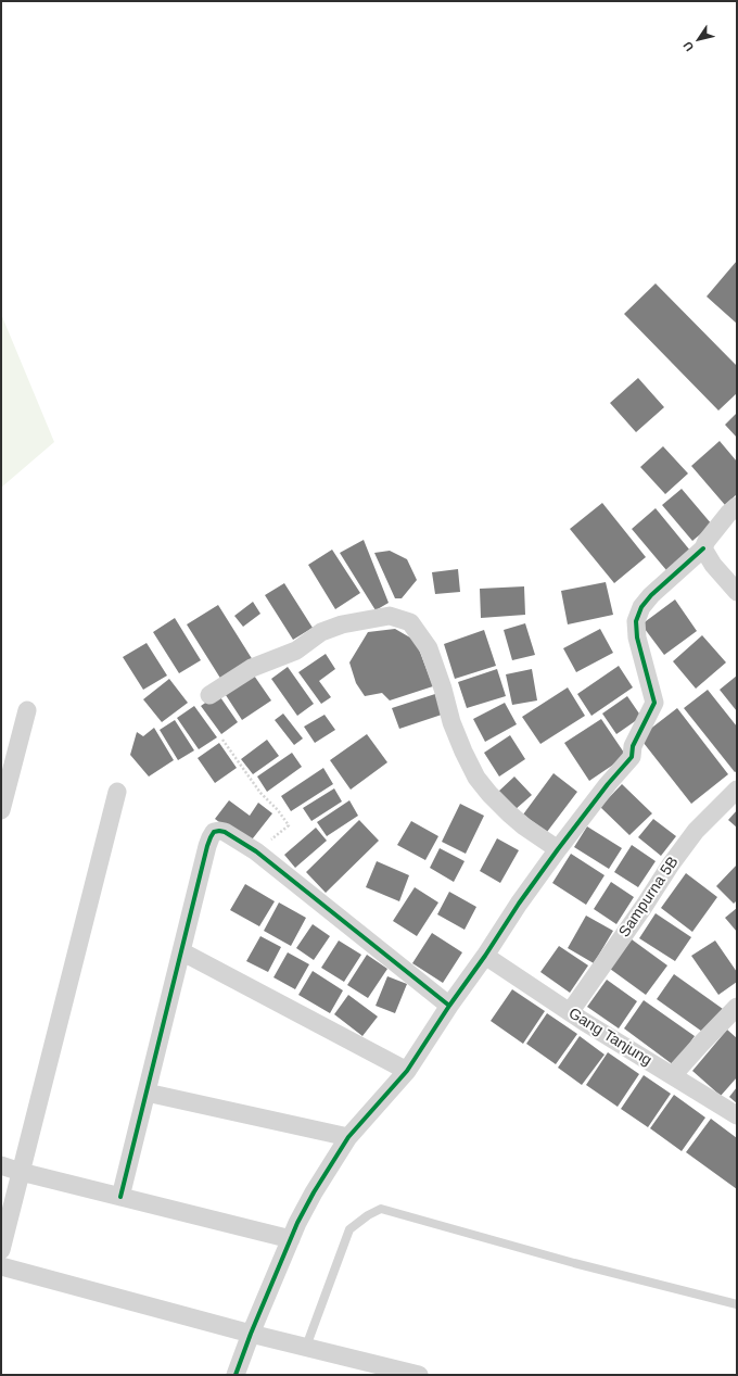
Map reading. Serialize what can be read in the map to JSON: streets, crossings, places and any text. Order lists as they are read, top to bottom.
{
  "streets": {
    "street": ["Sampurna 5B", "Gang Tanjung"]
  },
  "crossings": [
    ["Sampurna 5B", "Gang Tanjung"]
  ],
  "north": "bottom left"
}
